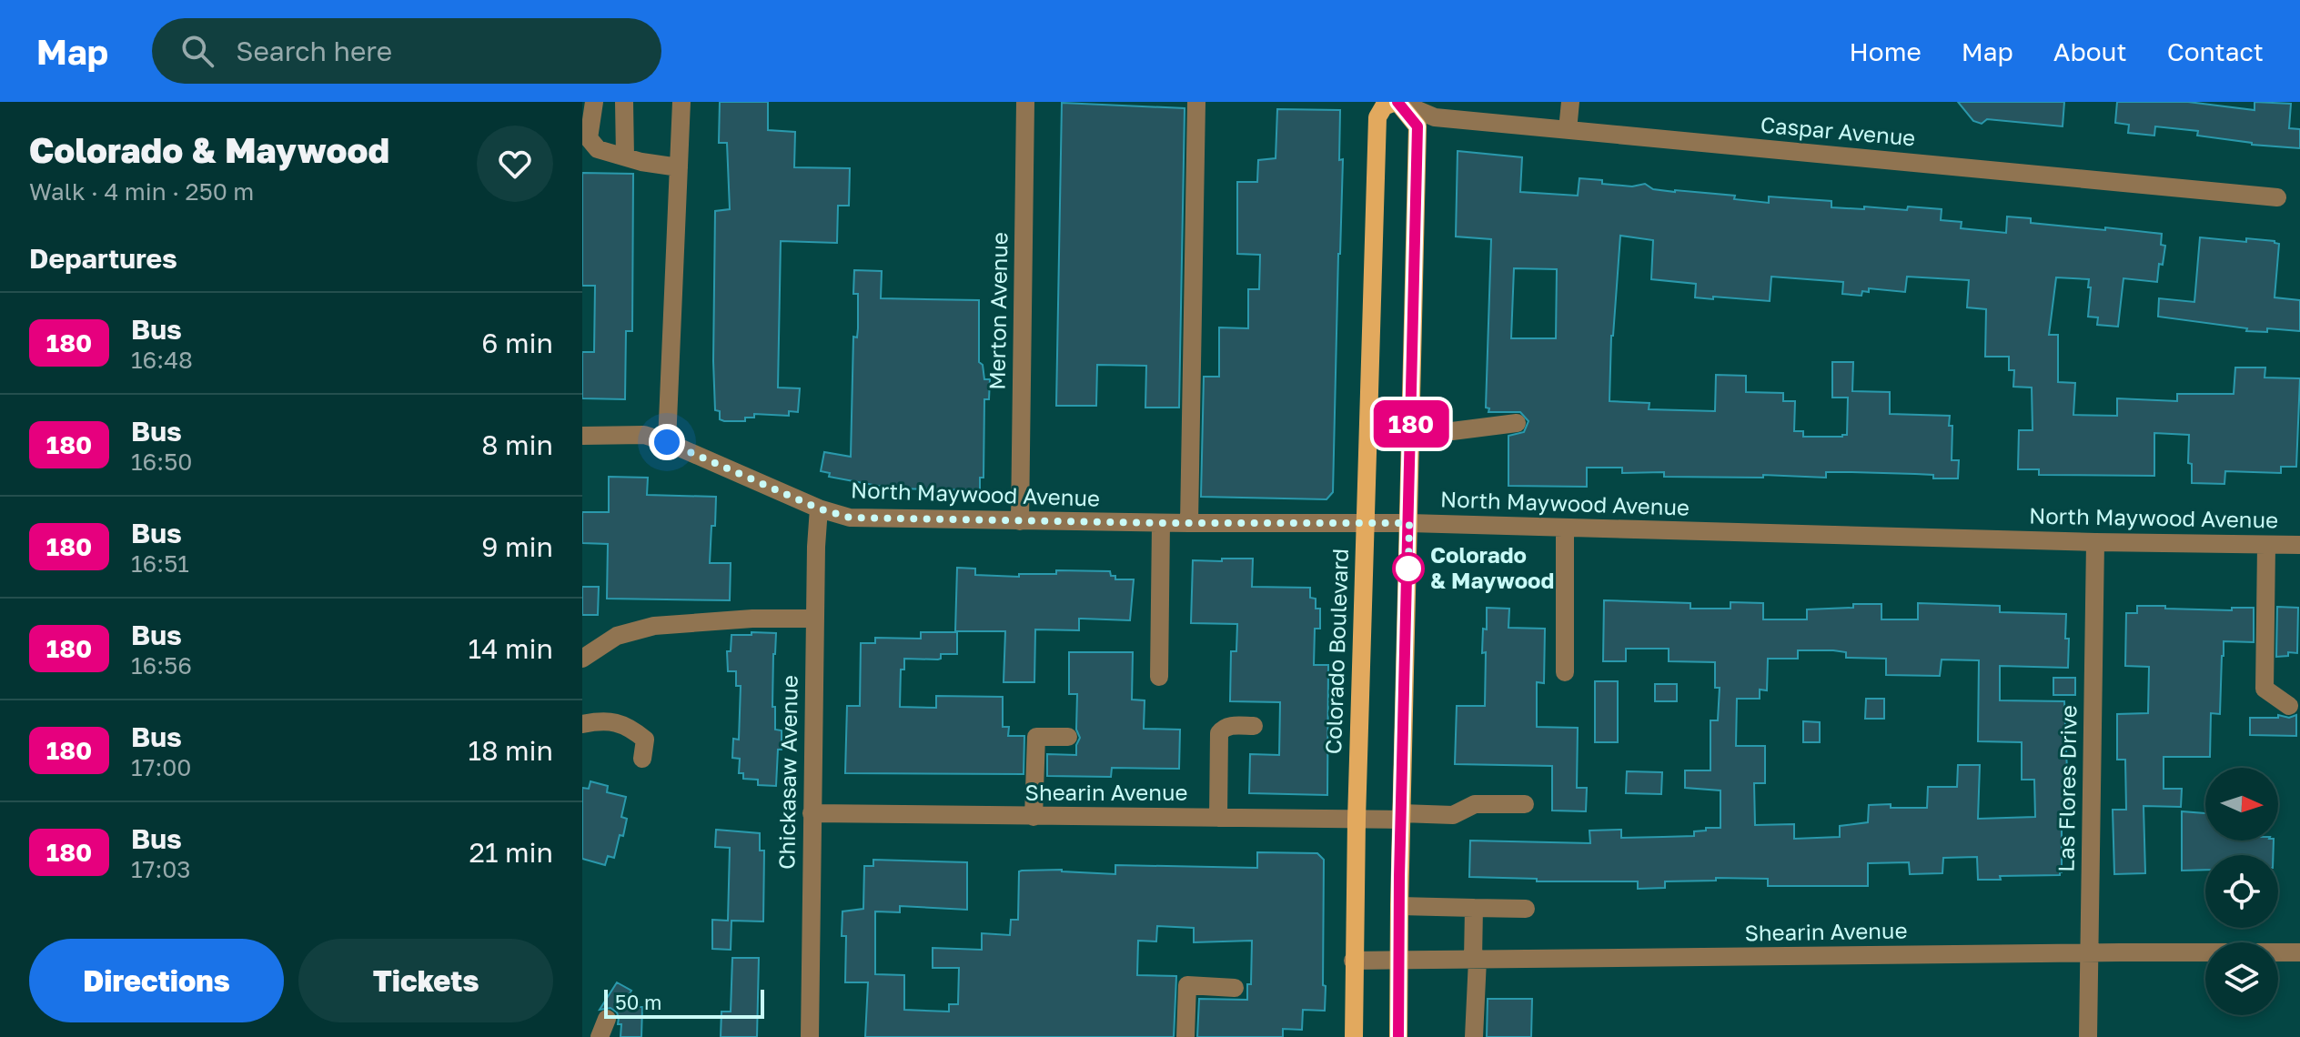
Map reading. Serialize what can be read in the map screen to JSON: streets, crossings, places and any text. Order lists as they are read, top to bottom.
{
  "streets": {
    "main road": ["Colorado Boulevard"],
    "street": [
      "Caspar Avenue",
      "Merton Avenue",
      "North Maywood Avenue",
      "Chickasaw Avenue",
      "Las Flores Drive",
      "Shearin Avenue"
    ]
  },
  "crossings": [
    ["Caspar Avenue", "Colorado Boulevard"],
    ["Merton Avenue", "North Maywood Avenue"],
    ["North Maywood Avenue", "Colorado Boulevard"],
    ["North Maywood Avenue", "Chickasaw Avenue"],
    ["North Maywood Avenue", "Las Flores Drive"],
    ["Colorado Boulevard", "Shearin Avenue"],
    ["Chickasaw Avenue", "Shearin Avenue"],
    ["Las Flores Drive", "Shearin Avenue"]
  ],
  "places": ["Colorado & Maywood"],
  "lines": ["bus line 180"],
  "scale_bar": "50 m",
  "north": "right",
  "page": {
    "header": "Map",
    "search": "Search here",
    "nav": [
      "Home",
      "Map",
      "About",
      "Contact"
    ],
    "heading": [
      ["Colorado & Maywood", "Walk · 4 min · 250 m"],
      "Departures"
    ],
    "on_map": "180",
    "list": [
      {
        "mark": "180",
        "name": "Bus",
        "note": "16:48",
        "value": "6 min"
      },
      {
        "mark": "180",
        "name": "Bus",
        "note": "16:50",
        "value": "8 min"
      },
      {
        "mark": "180",
        "name": "Bus",
        "note": "16:51",
        "value": "9 min"
      },
      {
        "mark": "180",
        "name": "Bus",
        "note": "16:56",
        "value": "14 min"
      },
      {
        "mark": "180",
        "name": "Bus",
        "note": "17:00",
        "value": "18 min"
      },
      {
        "mark": "180",
        "name": "Bus",
        "note": "17:03",
        "value": "21 min"
      }
    ],
    "buttons": ["Directions", "Tickets"],
    "scale": "50 m"
  }
}
